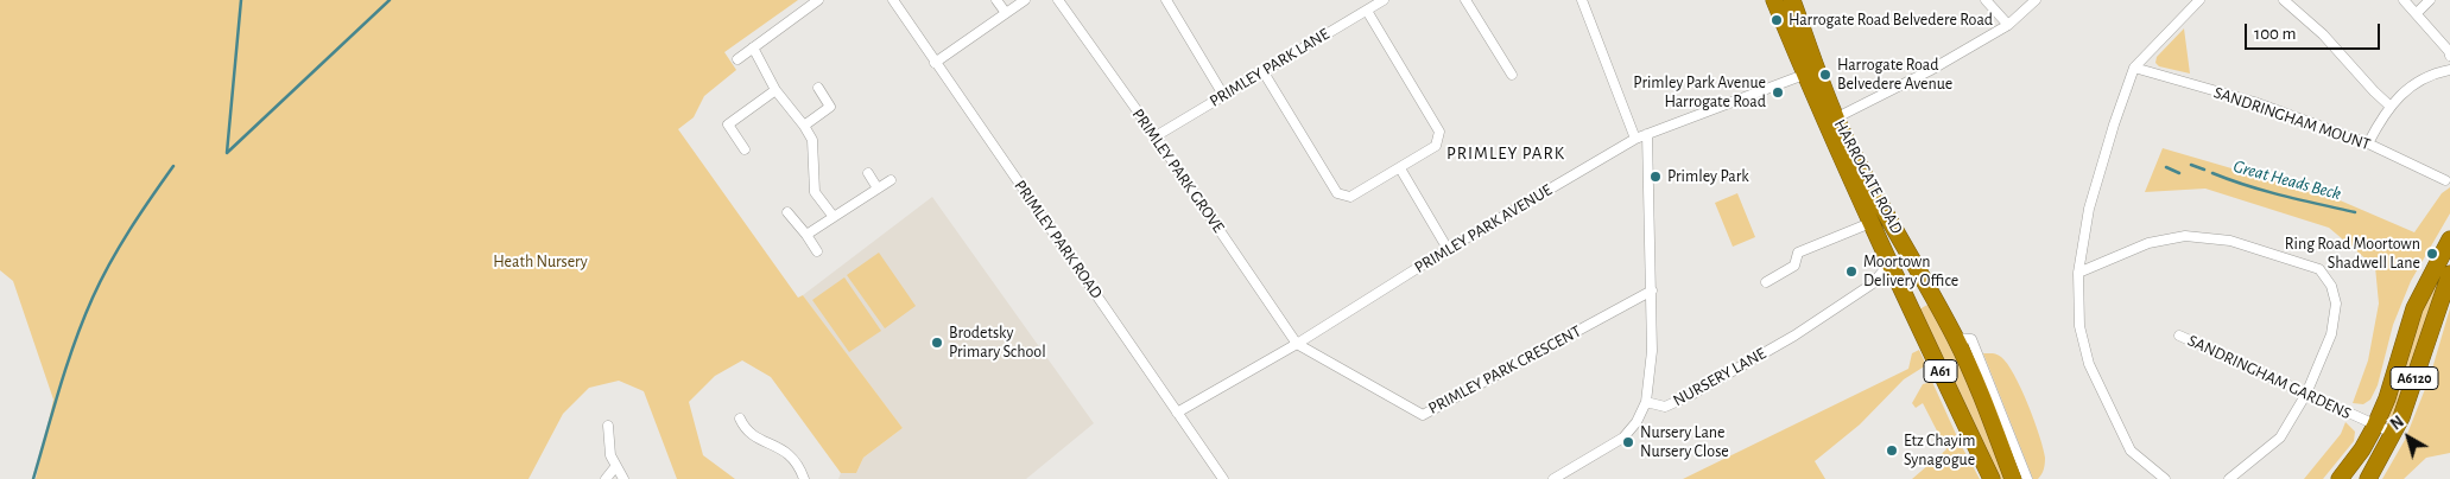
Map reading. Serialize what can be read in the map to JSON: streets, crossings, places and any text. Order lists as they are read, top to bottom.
{
  "streets": {
    "highway": ["HARROGATE ROAD", "A61", "A6120"],
    "street": [
      "PRIMLEY PARK LANE",
      "SANDRINGHAM MOUNT",
      "PRIMLEY PARK GROVE",
      "PRIMLEY PARK AVENUE",
      "PRIMLEY PARK ROAD",
      "PRIMLEY PARK CRESCENT",
      "NURSERY LANE",
      "SANDRINGHAM GARDENS"
    ]
  },
  "crossings": [
    ["PRIMLEY PARK LANE", "PRIMLEY PARK GROVE"],
    ["PRIMLEY PARK GROVE", "PRIMLEY PARK AVENUE"],
    ["PRIMLEY PARK GROVE", "PRIMLEY PARK CRESCENT"],
    ["HARROGATE ROAD", "PRIMLEY PARK AVENUE"],
    ["HARROGATE ROAD", "NURSERY LANE"],
    ["PRIMLEY PARK AVENUE", "PRIMLEY PARK ROAD"],
    ["PRIMLEY PARK AVENUE", "PRIMLEY PARK CRESCENT"],
    ["SANDRINGHAM GARDENS", "A6120"]
  ],
  "districts": ["PRIMLEY PARK"],
  "water": ["Great Heads Beck"],
  "parks": ["Heath Nursery"],
  "places": [
    "Harrogate Road Belvedere Road",
    "Harrogate Road Belvedere Avenue",
    "Primley Park Avenue Harrogate Road",
    "Primley Park",
    "Ring Road Moortown Shadwell Lane",
    "Moortown Delivery Office",
    "Brodetsky Primary School",
    "Nursery Lane Nursery Close",
    "Etz Chayim Synagogue"
  ],
  "scale_bar": "100 m",
  "north": "top left"
}
